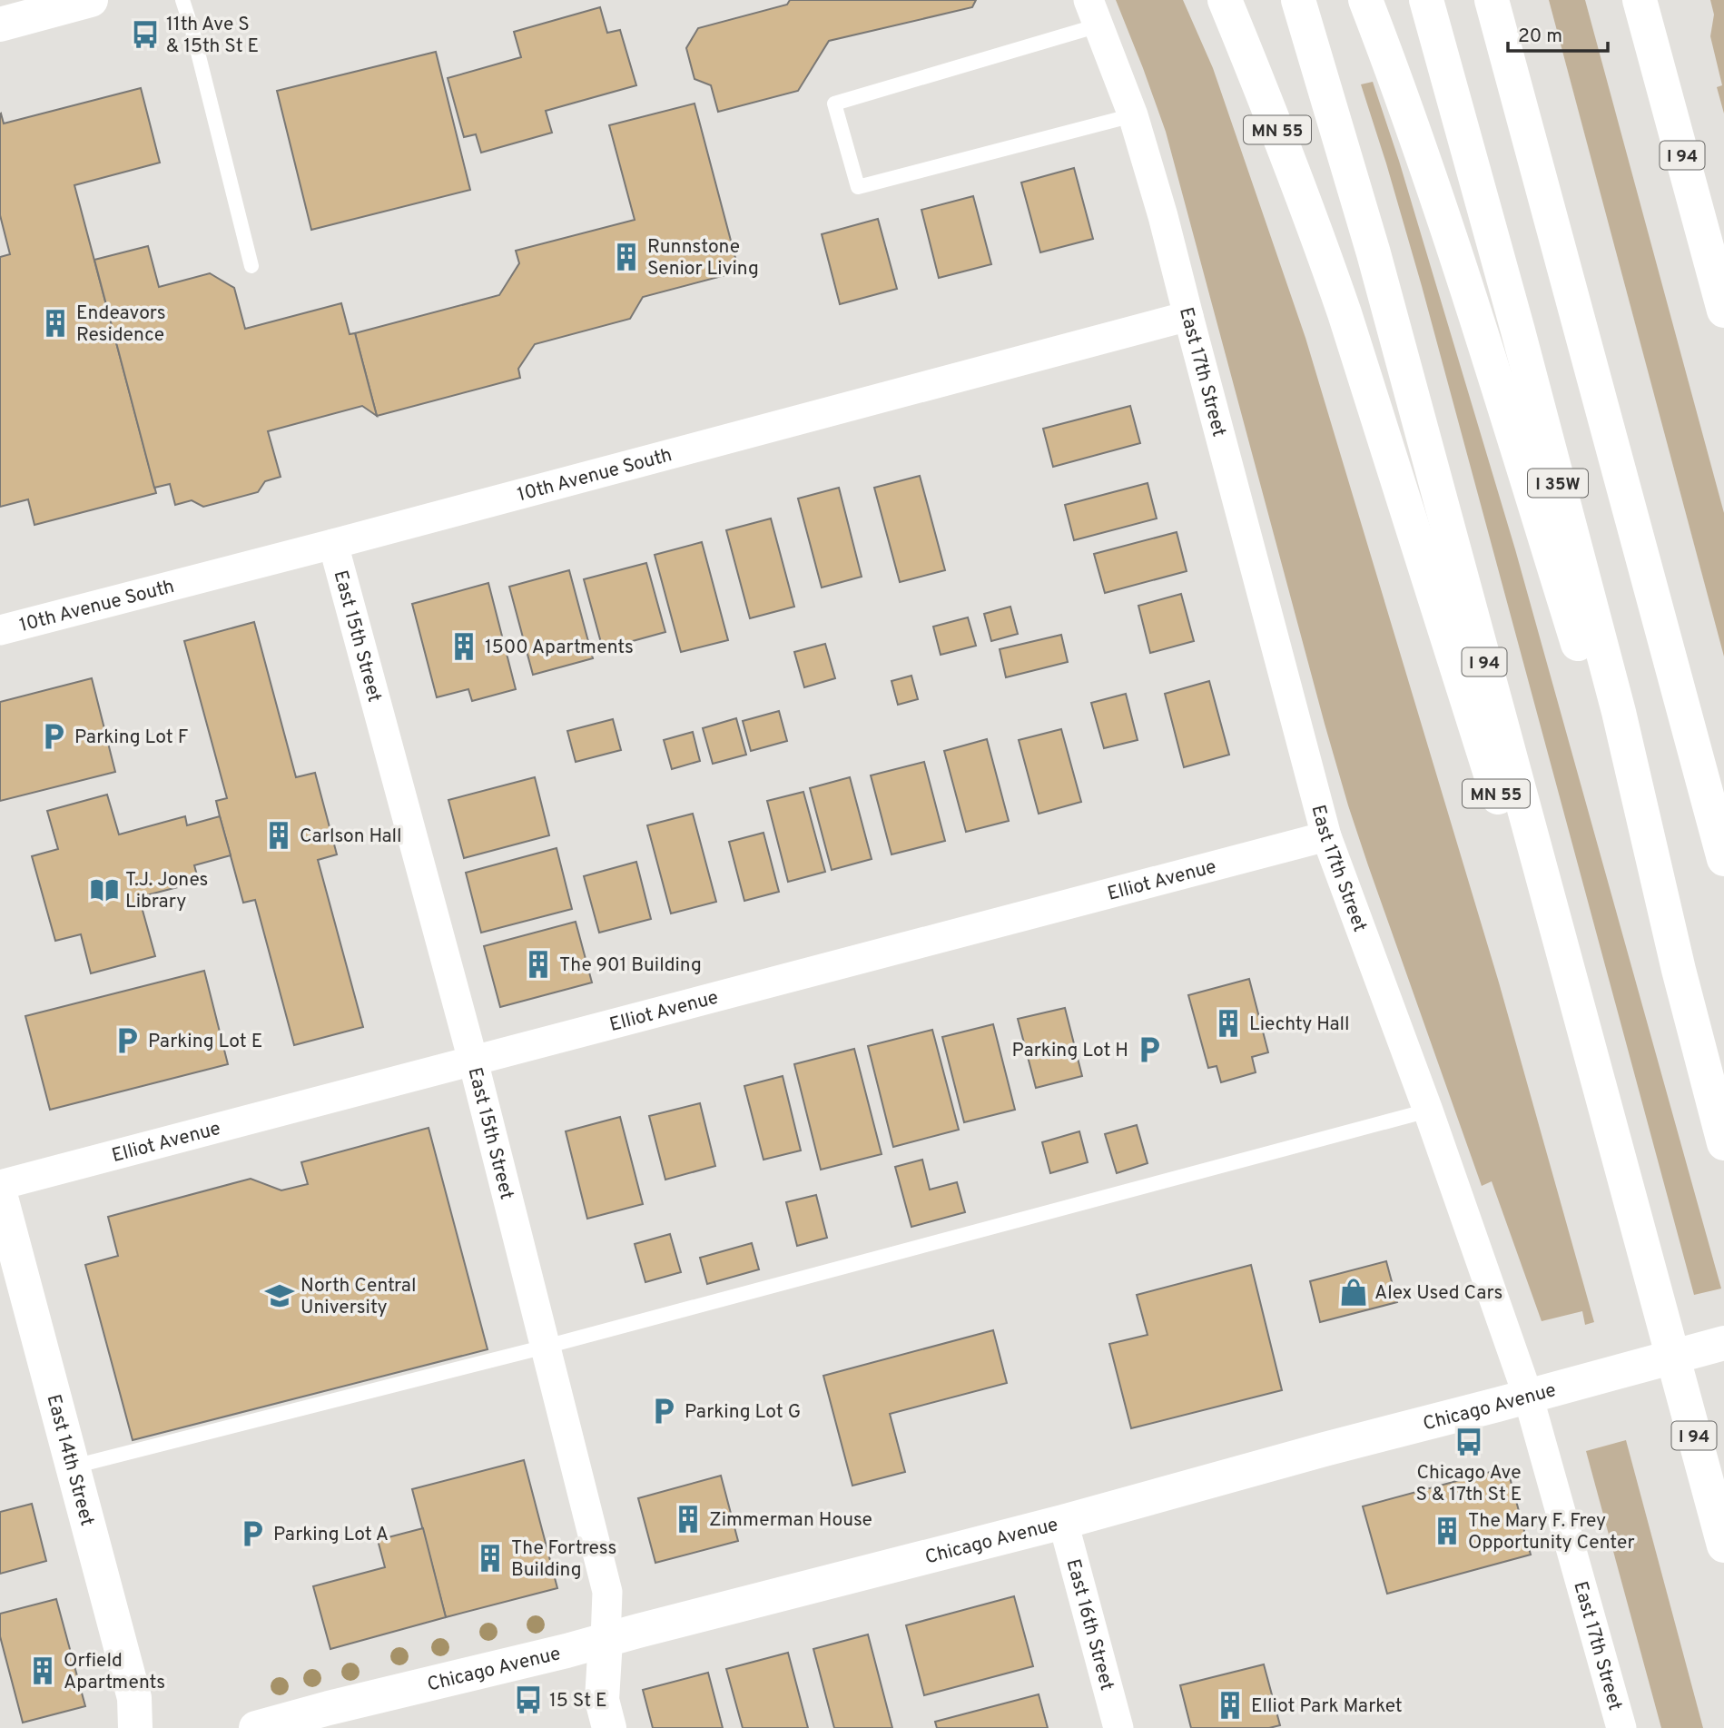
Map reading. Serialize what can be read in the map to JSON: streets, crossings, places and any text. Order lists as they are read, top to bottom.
{
  "streets": {
    "main road": [
      "MN 55",
      "I 94",
      "I 35W",
      "East 15th Street",
      "Chicago Avenue",
      "East 14th Street"
    ],
    "street": [
      "East 17th Street",
      "10th Avenue South",
      "Elliot Avenue",
      "East 16th Street"
    ]
  },
  "crossings": [
    ["MN 55", "I 94"],
    ["East 17th Street", "10th Avenue South"],
    ["East 17th Street", "Elliot Avenue"],
    ["East 17th Street", "Chicago Avenue"],
    ["10th Avenue South", "East 15th Street"],
    ["East 15th Street", "Elliot Avenue"],
    ["East 15th Street", "Chicago Avenue"],
    ["Chicago Avenue", "East 16th Street"]
  ],
  "places": {
    "bus stop": ["11th Ave S & 15th St E", "Chicago Ave S & 17th St E", "15 St E"],
    "building": [
      "Runnstone Senior Living",
      "Endeavors Residence",
      "1500 Apartments",
      "Carlson Hall",
      "The 901 Building",
      "Liechty Hall",
      "Zimmerman House",
      "The Mary F. Frey Opportunity Center",
      "The Fortress Building",
      "Orfield Apartments",
      "Elliot Park Market"
    ],
    "parking": [
      "Parking Lot F",
      "Parking Lot E",
      "Parking Lot H",
      "Parking Lot G",
      "Parking Lot A"
    ],
    "library": ["T.J. Jones Library"],
    "shop": ["Alex Used Cars"],
    "school or university": ["North Central University"]
  },
  "scale_bar": "20 m"
}
